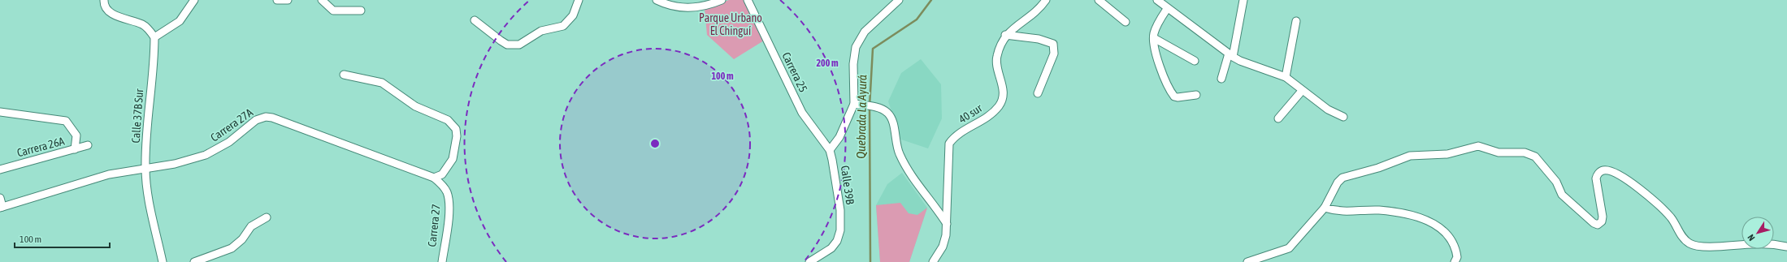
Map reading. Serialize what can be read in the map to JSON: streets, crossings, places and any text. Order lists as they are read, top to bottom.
{
  "streets": {
    "street": [
      "Carrera 25",
      "40 sur",
      "Calle 37B Sur",
      "Carrera 27A",
      "Carrera 26A",
      "Calle 39B",
      "Carrera 27"
    ]
  },
  "crossings": [
    ["Carrera 25", "Calle 39B"],
    ["Calle 37B Sur", "Carrera 27A"],
    ["Carrera 27A", "Carrera 27"]
  ],
  "water": ["Quebrada La Ayurá"],
  "parks": ["Parque Urbano El Chinguí"],
  "scale_bar": "100 m",
  "north": "bottom left",
  "rings": ["200 m", "100 m"]
}
